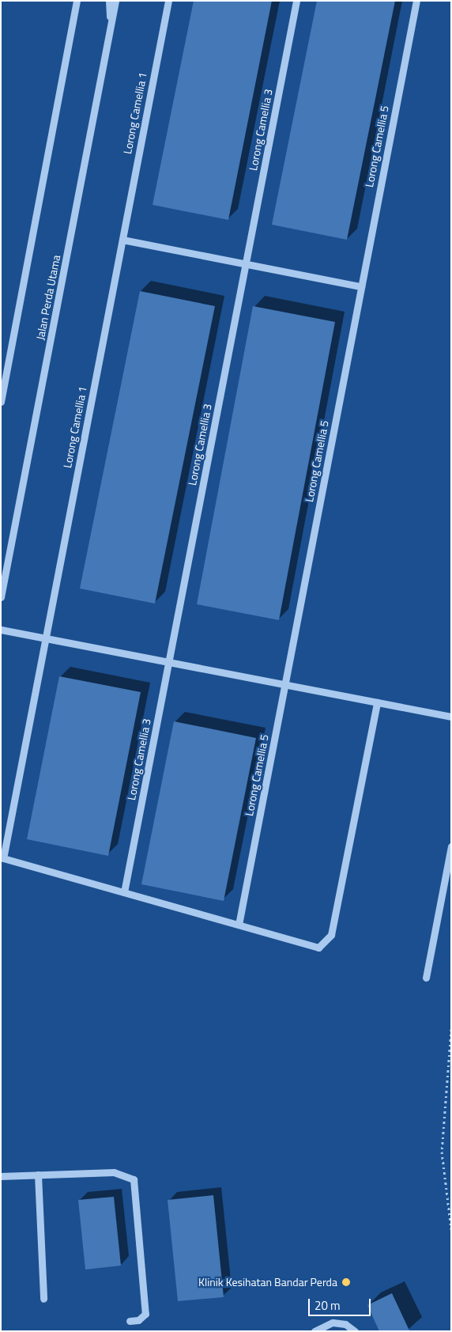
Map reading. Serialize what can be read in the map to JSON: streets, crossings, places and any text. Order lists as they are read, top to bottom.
{
  "streets": {
    "street": [
      "Lorong Camellia 1",
      "Lorong Camellia 3",
      "Lorong Camellia 5",
      "Jalan Perda Utama"
    ]
  },
  "crossings": [
    ["Lorong Camellia 1", "Lorong Camellia 3"]
  ],
  "places": ["Klinik Kesihatan Bandar Perda"],
  "scale_bar": "20 m"
}
